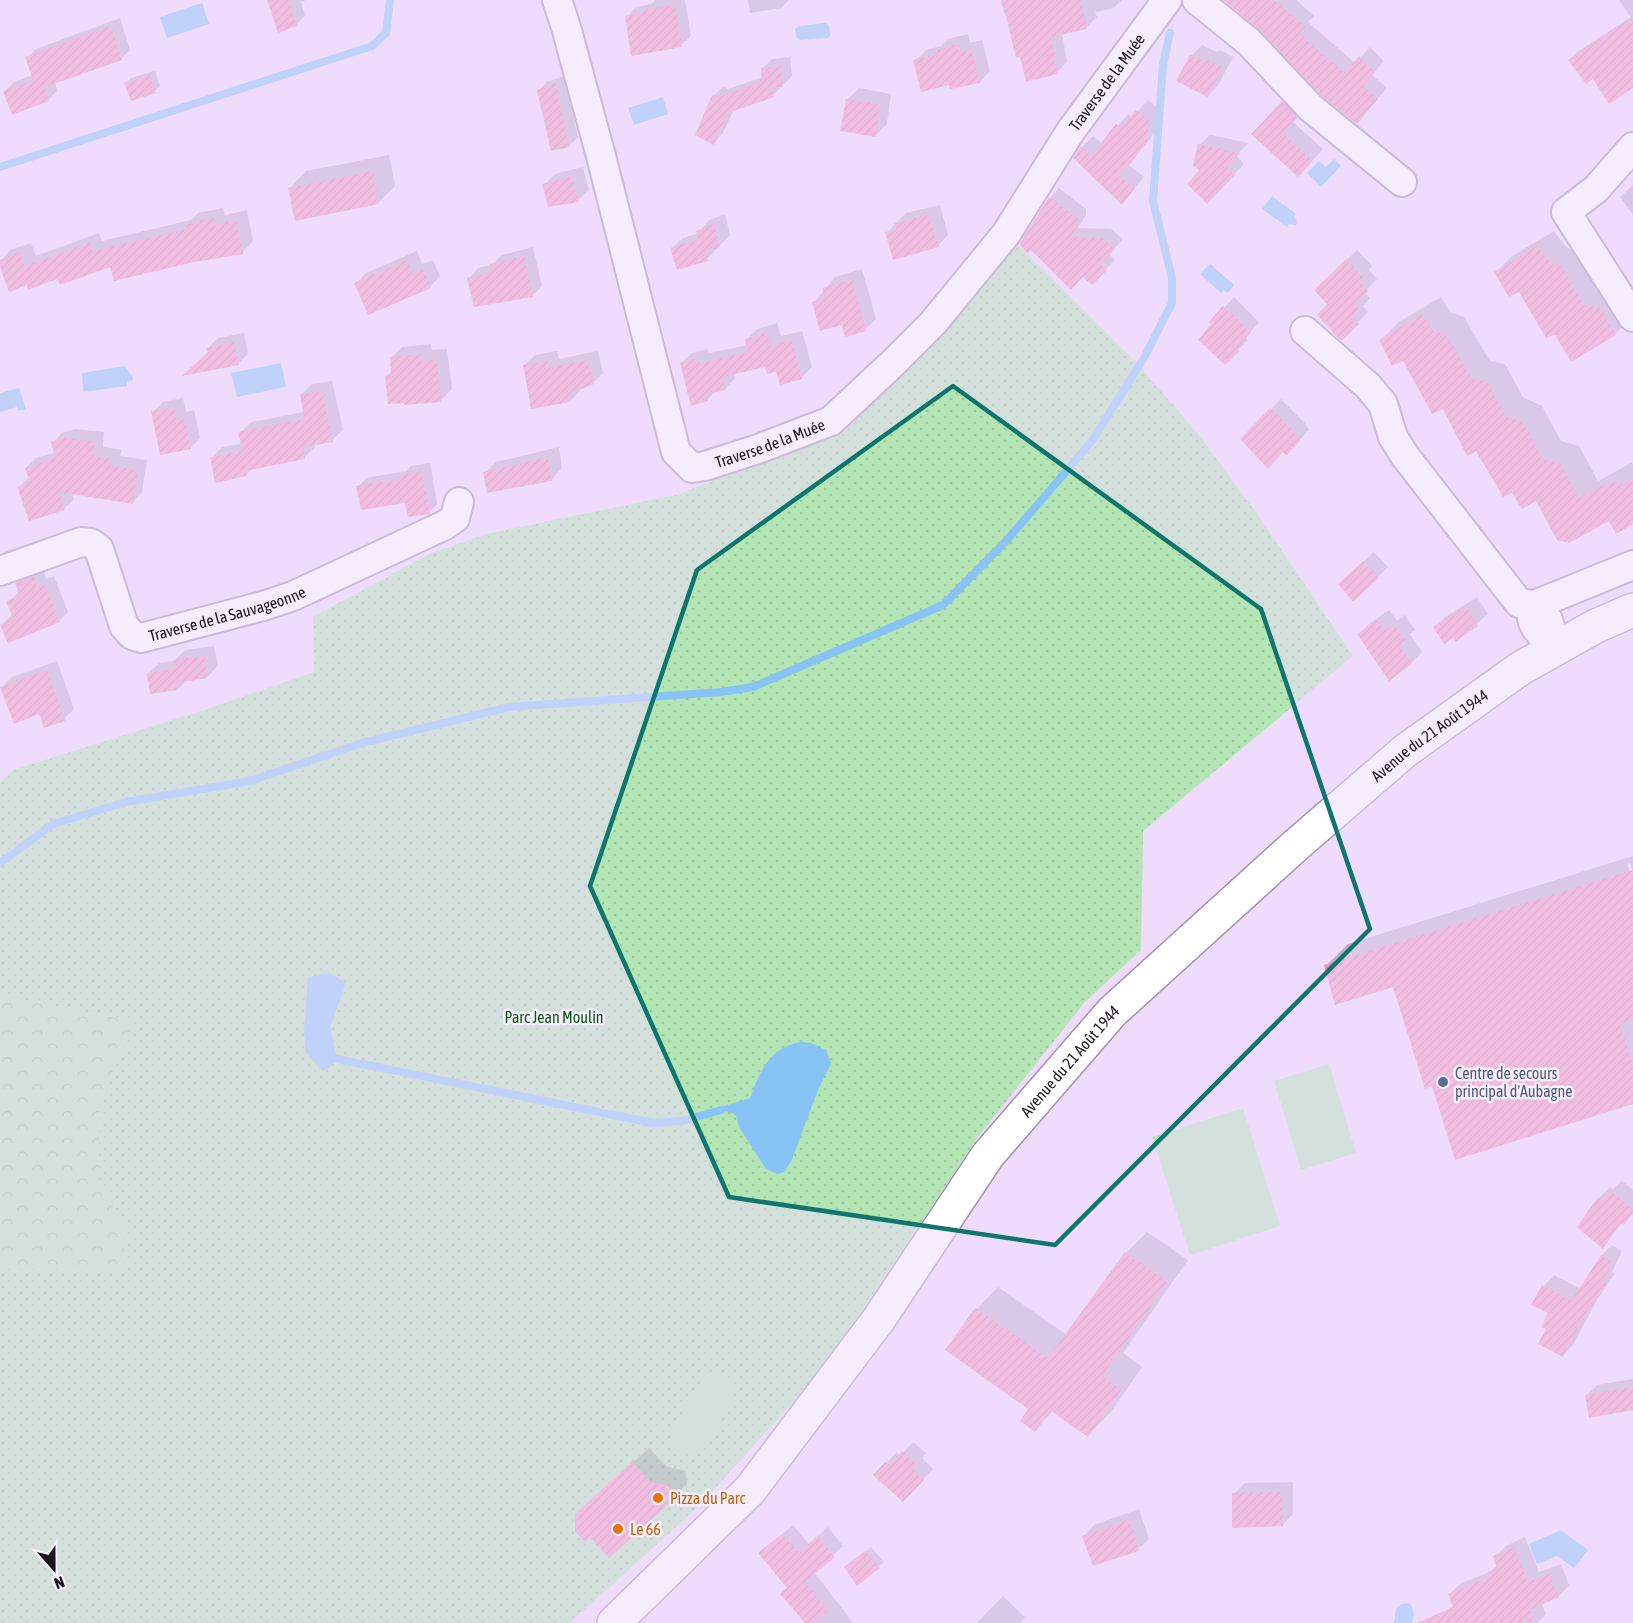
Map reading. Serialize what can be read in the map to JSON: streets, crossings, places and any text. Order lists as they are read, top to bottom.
{
  "streets": {
    "main road": ["Avenue du 21 Août 1944"],
    "street": ["Traverse de la Muée", "Traverse de la Sauvageonne"]
  },
  "parks": ["Parc Jean Moulin"],
  "places": ["Centre de secours principal d'Aubagne", "Pizza du Parc", "Le 66"],
  "north": "bottom"
}
